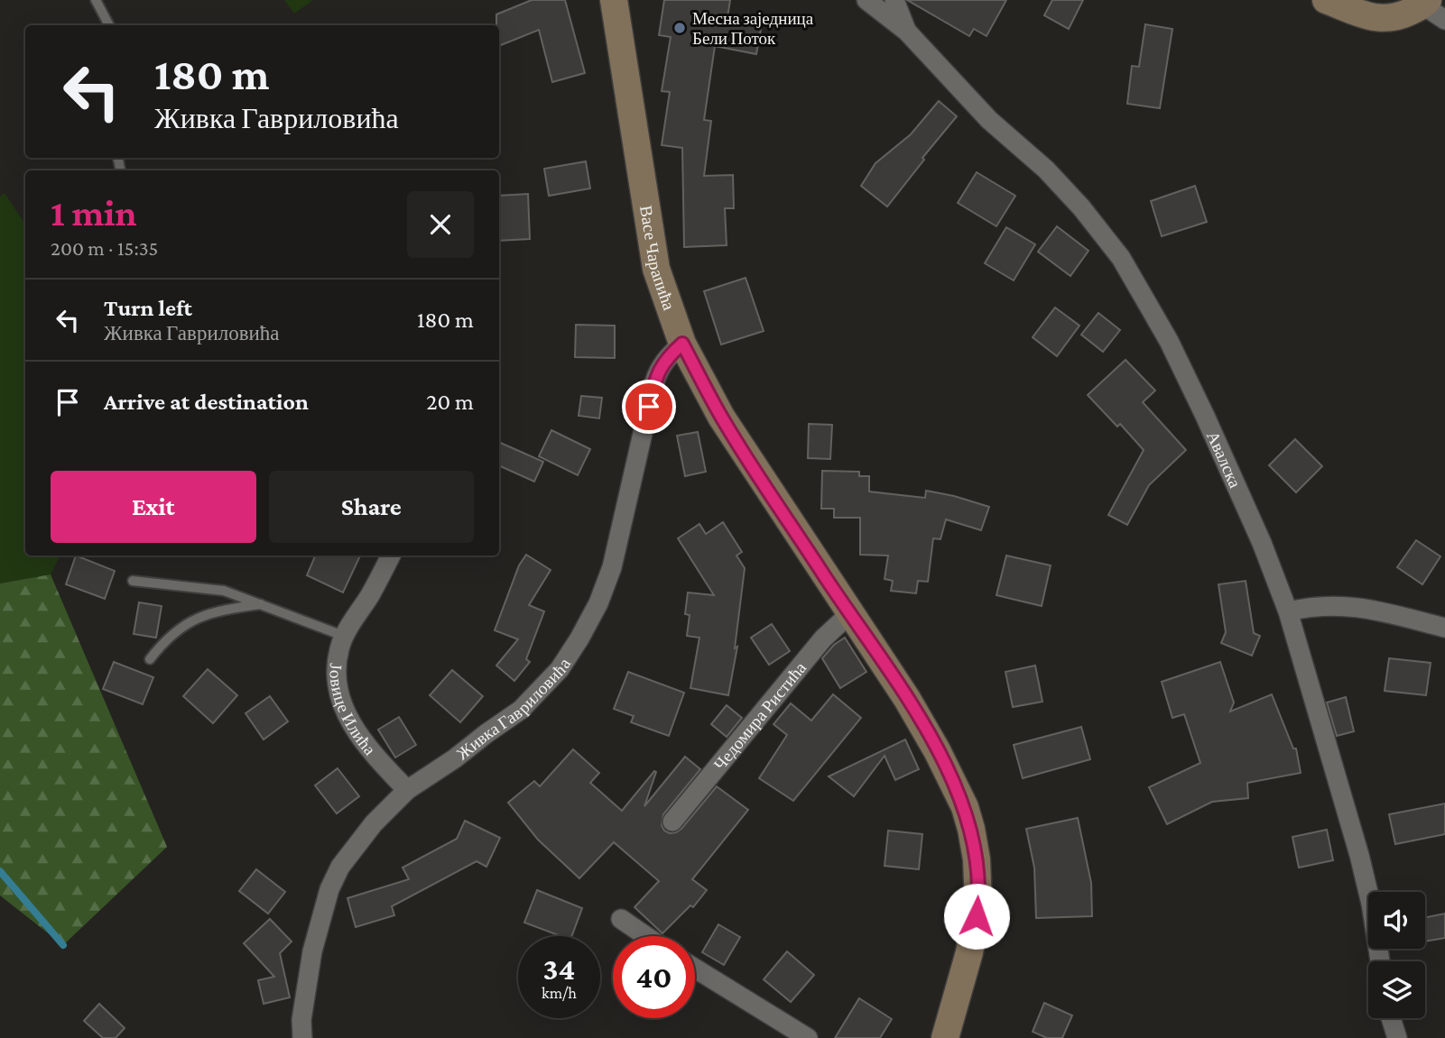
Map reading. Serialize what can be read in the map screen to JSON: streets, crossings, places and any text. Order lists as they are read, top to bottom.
{
  "streets": {
    "street": [
      "Васе Чарапића",
      "Авалска",
      "Живка Гавриловића",
      "Јовице Илића",
      "Чедомира Ристића"
    ]
  },
  "crossings": [
    ["Васе Чарапића", "Живка Гавриловића"],
    ["Васе Чарапића", "Чедомира Ристића"],
    ["Живка Гавриловића", "Јовице Илића"]
  ],
  "places": ["Месна заједница Бели Поток"],
  "page": {
    "turn": ["180 m", "Живка Гавриловића"],
    "heading": ["1 min", "200 m · 15:35"],
    "list": [
      {
        "name": "Turn left",
        "note": "Живка Гавриловића",
        "value": "180 m"
      },
      {
        "name": "Arrive at destination",
        "value": "20 m"
      }
    ],
    "buttons": ["Exit", "Share"],
    "speed": "34 km/h",
    "limit": "40"
  }
}
